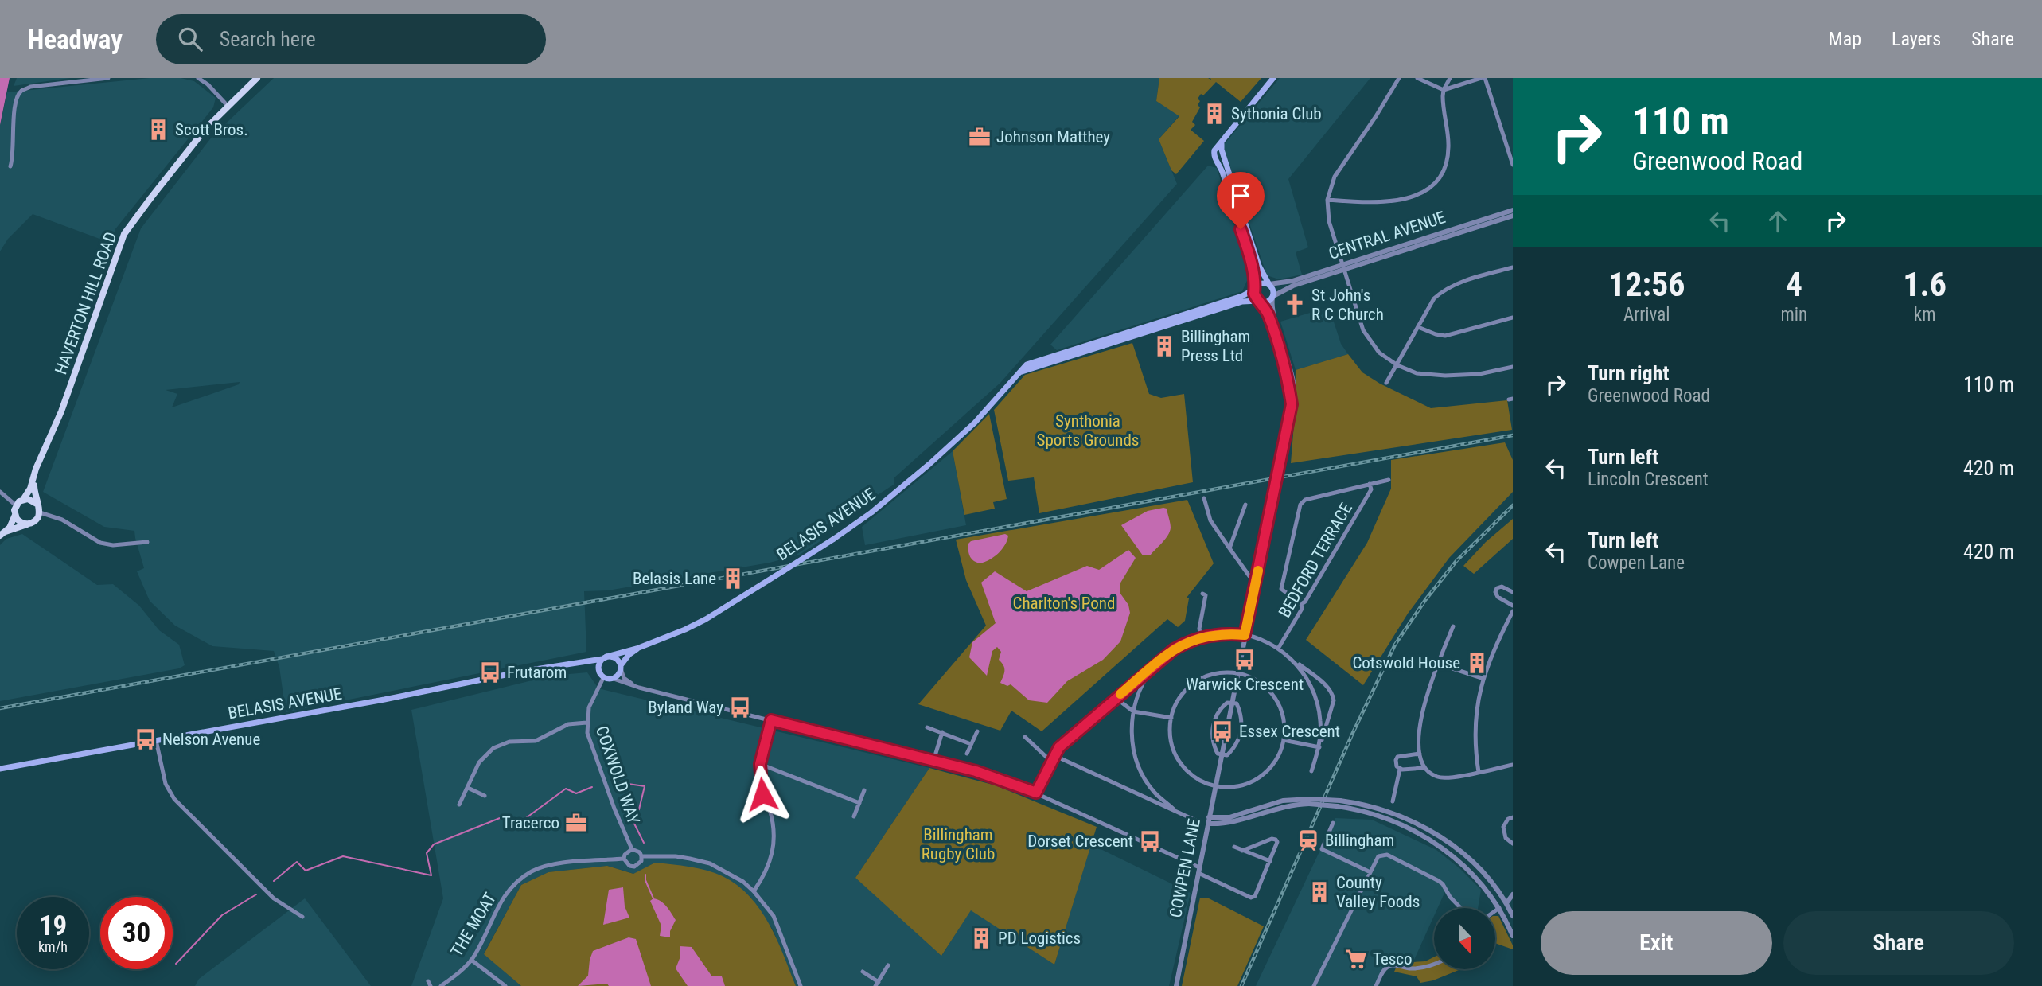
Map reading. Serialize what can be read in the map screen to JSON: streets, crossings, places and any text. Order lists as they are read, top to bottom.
{
  "streets": {
    "main road": ["CENTRAL AVENUE", "HAVERTON HILL ROAD", "BELASIS AVENUE"],
    "street": [
      "BEDFORD TERRACE",
      "COXWOLD WAY",
      "COWPEN LANE",
      "THE MOAT"
    ]
  },
  "crossings": [
    ["CENTRAL AVENUE", "BELASIS AVENUE"],
    ["CENTRAL AVENUE", "COWPEN LANE"],
    ["BELASIS AVENUE", "COXWOLD WAY"],
    ["COXWOLD WAY", "THE MOAT"]
  ],
  "parks": ["Synthonia Sports Grounds", "Charlton's Pond", "Billingham Rugby Club"],
  "places": {
    "building": [
      "Sythonia Club",
      "Scott Bros.",
      "Billingham Press Ltd",
      "Belasis Lane",
      "Cotswold House",
      "County Valley Foods",
      "PD Logistics"
    ],
    "office": ["Johnson Matthey", "Tracerco"],
    "church": ["St John's R C Church"],
    "bus stop": [
      "Warwick Crescent",
      "Frutarom",
      "Byland Way",
      "Essex Crescent",
      "Nelson Avenue",
      "Dorset Crescent"
    ],
    "station": ["Billingham"],
    "supermarket": ["Tesco"]
  },
  "north": "bottom",
  "page": {
    "header": "Headway",
    "search": "Search here",
    "nav": ["Map", "Layers", "Share"],
    "turn": ["110 m", "Greenwood Road"],
    "eta": [
      "12:56",
      "Arrival",
      "4",
      "min",
      "1.6",
      "km"
    ],
    "list": [
      {
        "name": "Turn right",
        "note": "Greenwood Road",
        "value": "110 m"
      },
      {
        "name": "Turn left",
        "note": "Lincoln Crescent",
        "value": "420 m"
      },
      {
        "name": "Turn left",
        "note": "Cowpen Lane",
        "value": "420 m"
      }
    ],
    "speed": "19 km/h",
    "limit": "30",
    "buttons": ["Exit", "Share"]
  }
}
